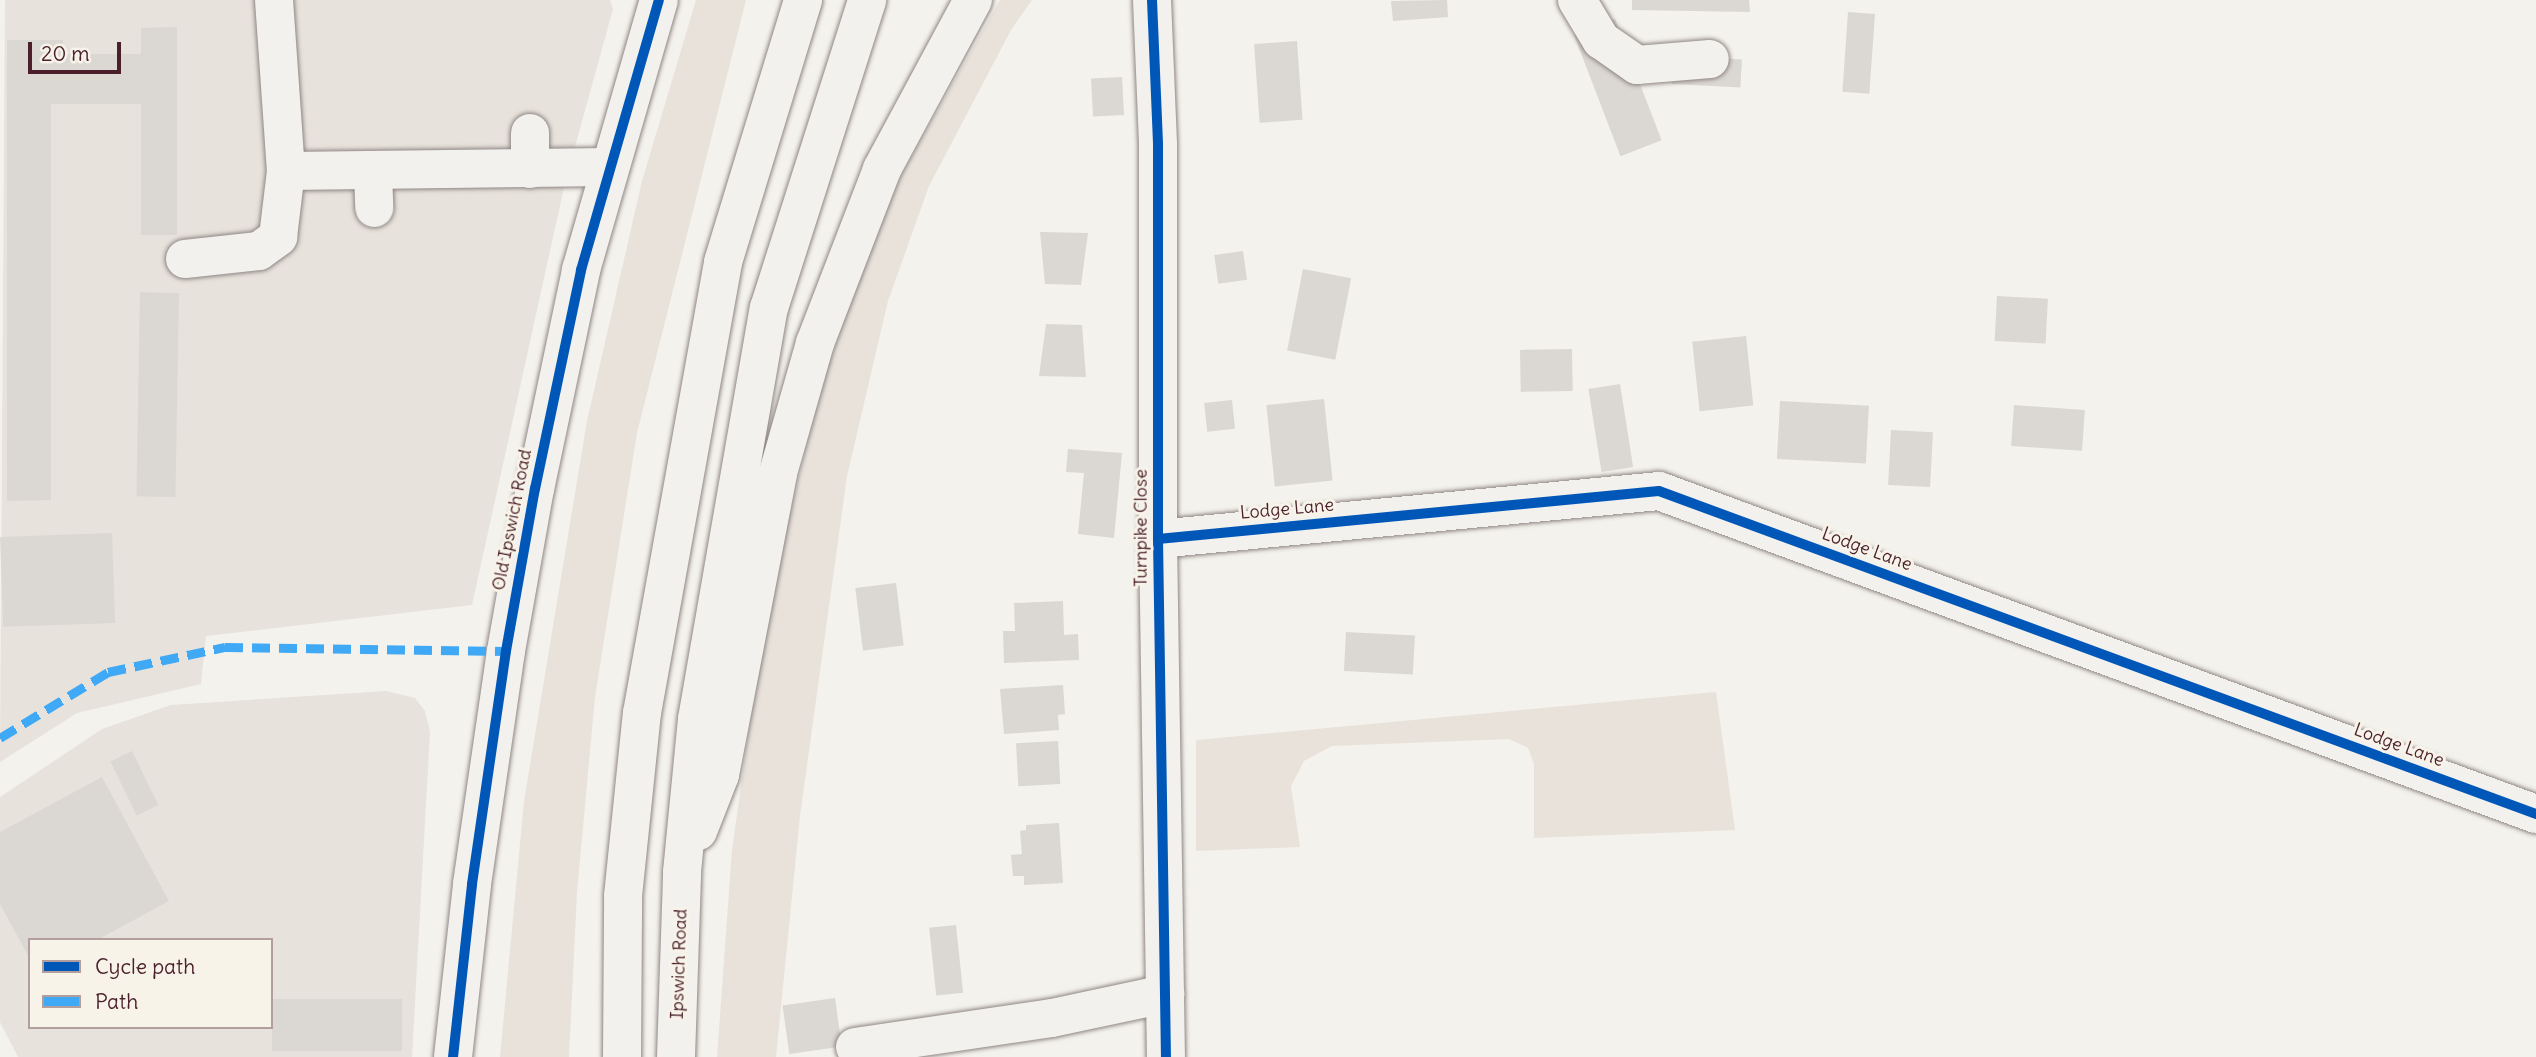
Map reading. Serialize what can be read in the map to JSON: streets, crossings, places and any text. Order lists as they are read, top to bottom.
{
  "streets": {
    "main road": [
      "Lodge Lane",
      "Old Ipswich Road",
      "Turnpike Close",
      "Ipswich Road"
    ]
  },
  "crossings": [
    ["Lodge Lane", "Turnpike Close"]
  ],
  "legend": ["Cycle path", "Path"],
  "scale_bar": "20 m"
}
